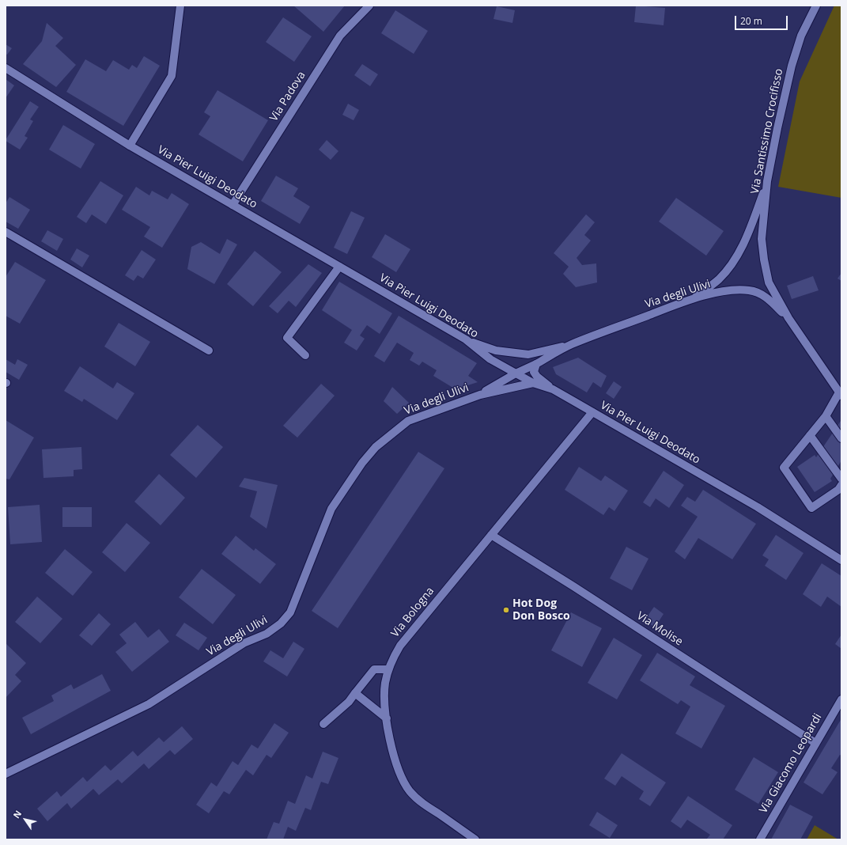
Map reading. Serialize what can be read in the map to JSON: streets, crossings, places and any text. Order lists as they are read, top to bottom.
{
  "streets": {
    "street": [
      "Via Padova",
      "Via Santissimo Crocifisso",
      "Via Pier Luigi Deodato",
      "Via degli Ulivi",
      "Via Bologna",
      "Via Molise",
      "Via Giacomo Leopardi"
    ]
  },
  "crossings": [
    ["Via Padova", "Via Pier Luigi Deodato"],
    ["Via Santissimo Crocifisso", "Via degli Ulivi"],
    ["Via Pier Luigi Deodato", "Via degli Ulivi"],
    ["Via Pier Luigi Deodato", "Via Bologna"],
    ["Via Bologna", "Via Molise"],
    ["Via Molise", "Via Giacomo Leopardi"]
  ],
  "places": ["Hot Dog Don Bosco"],
  "scale_bar": "20 m",
  "north": "top left"
}
